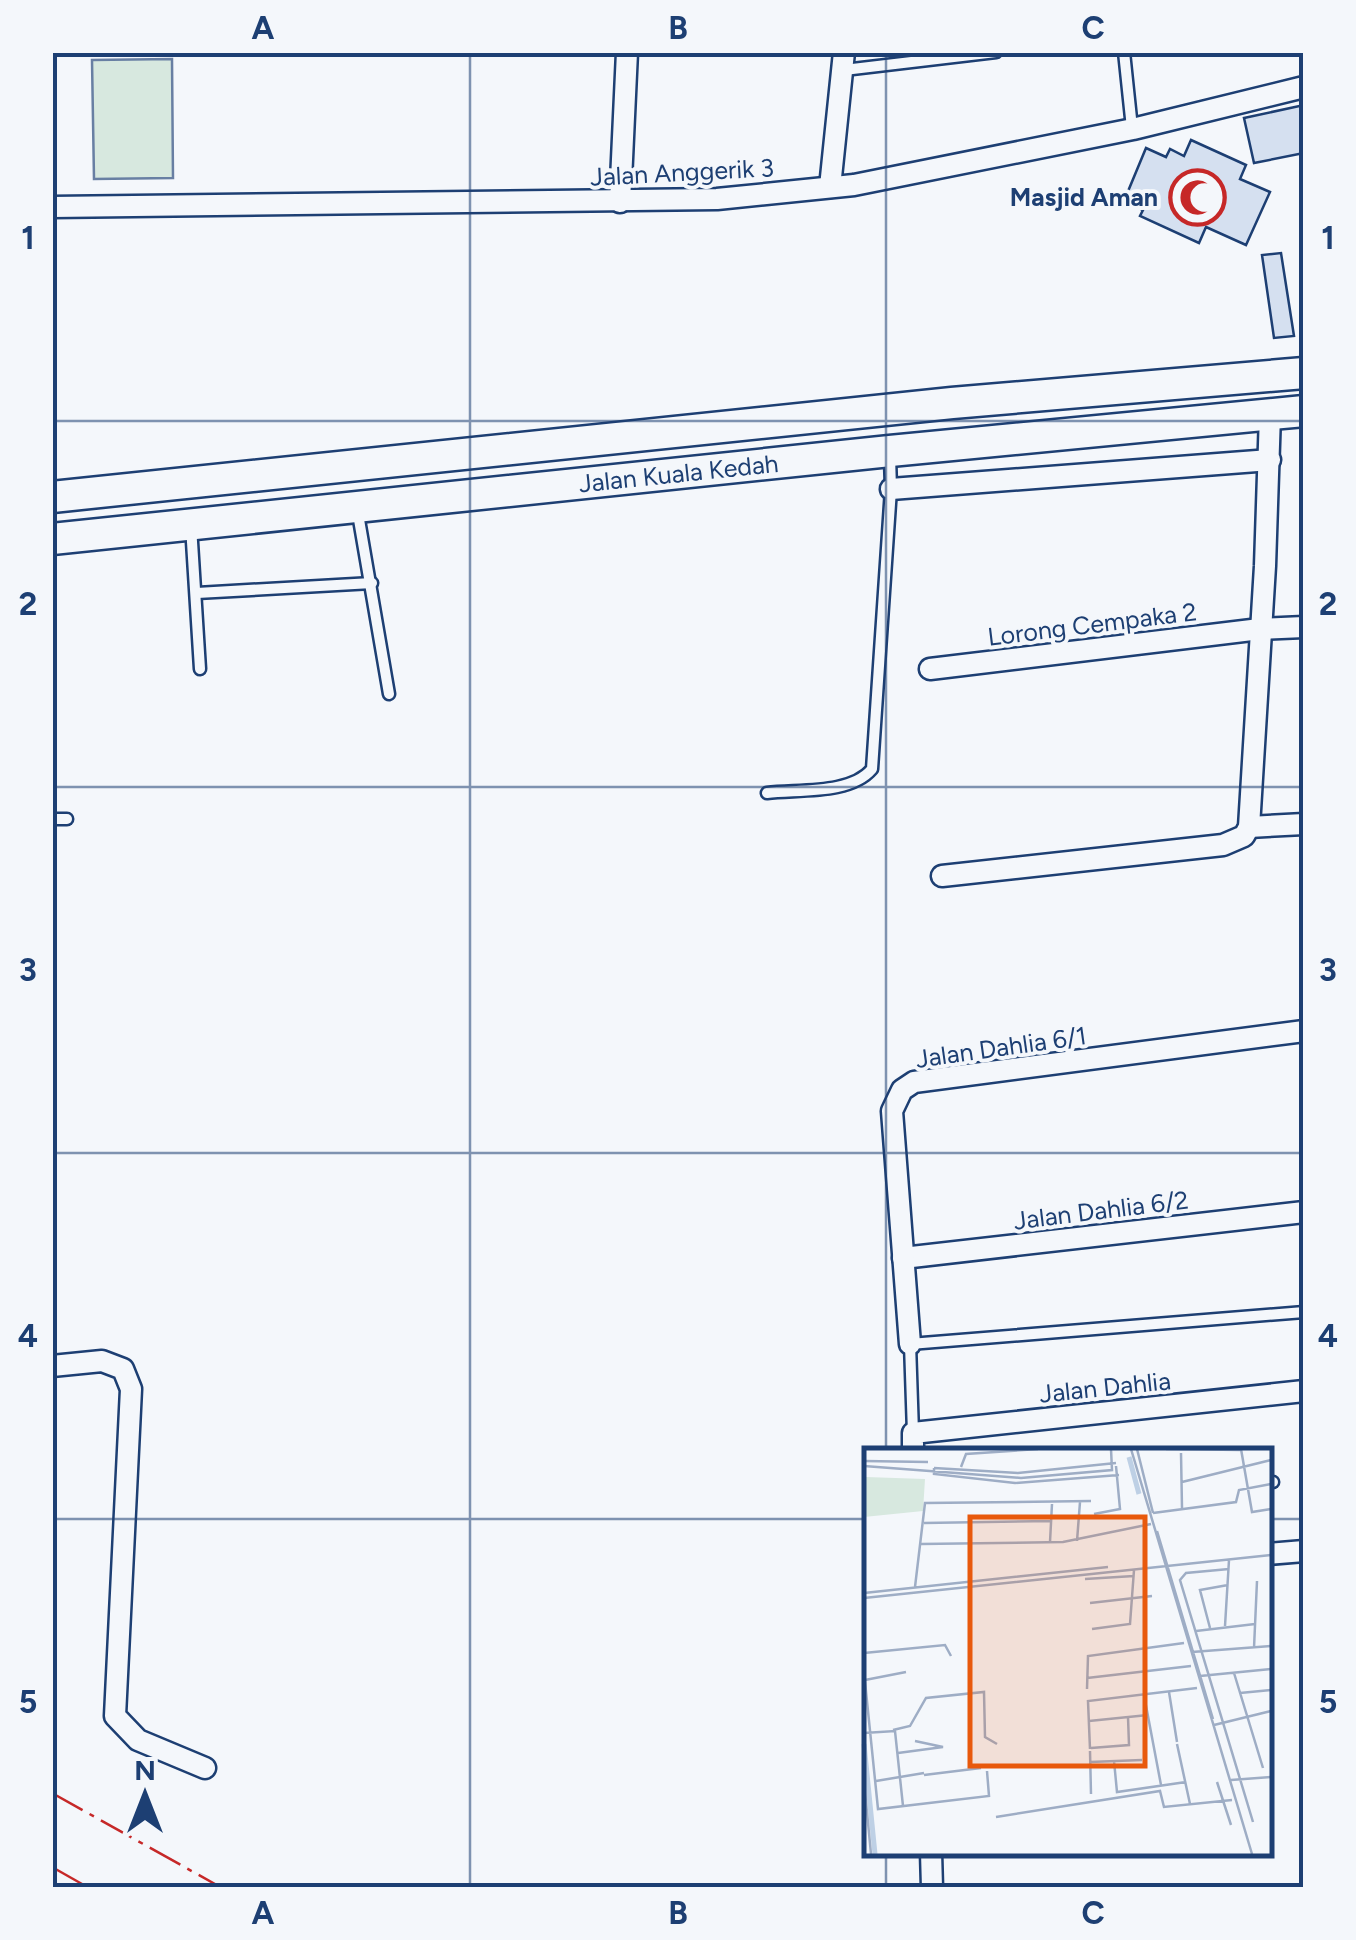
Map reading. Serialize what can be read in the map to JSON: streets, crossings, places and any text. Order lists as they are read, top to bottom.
{
  "streets": {
    "main road": ["Jalan Kuala Kedah"],
    "street": [
      "Jalan Anggerik 3",
      "Lorong Cempaka 2",
      "Jalan Dahlia 6/1",
      "Jalan Dahlia 6/2",
      "Jalan Dahlia"
    ]
  },
  "crossings": [
    ["Jalan Dahlia 6/1", "Jalan Dahlia 6/2"]
  ],
  "places": {
    "mosque": ["Masjid Aman"]
  },
  "north": "top",
  "grid": {
    "columns": ["A", "B", "C"],
    "rows": [
      "1",
      "2",
      "3",
      "4",
      "5"
    ]
  }
}
